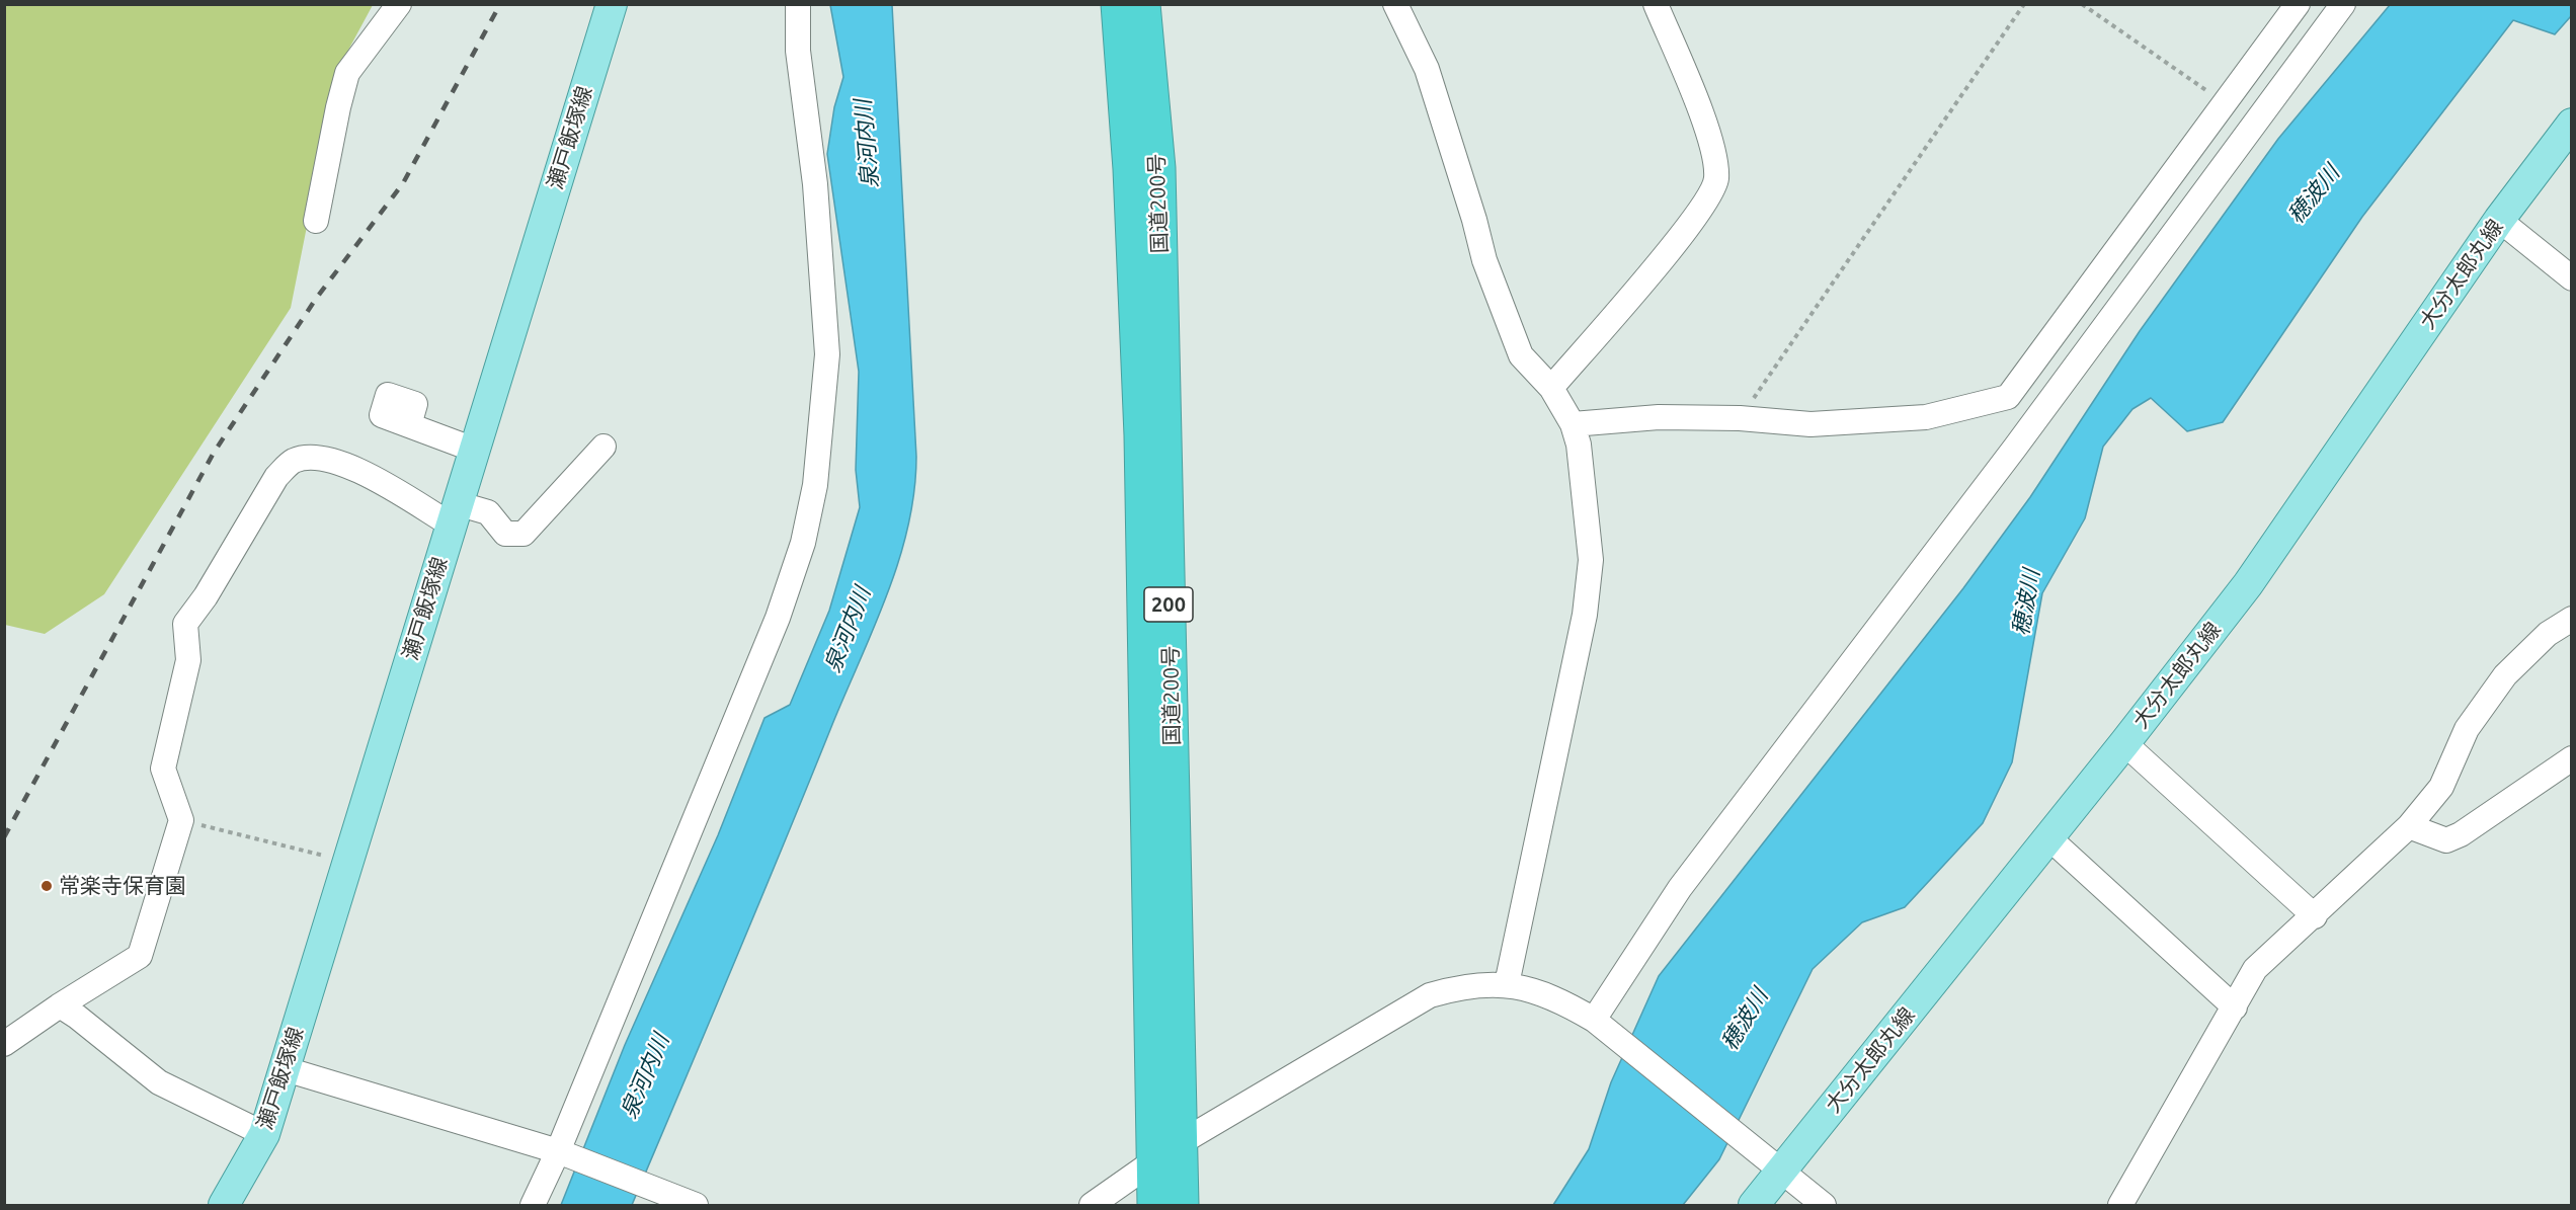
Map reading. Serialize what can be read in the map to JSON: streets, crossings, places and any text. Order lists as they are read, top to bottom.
{
  "streets": {
    "highway": ["国道200号", "200"],
    "main road": ["瀬戸飯塚線", "大分太郎丸線"]
  },
  "water": ["泉河内川", "穂波川"],
  "places": ["常楽寺保育園"]
}
